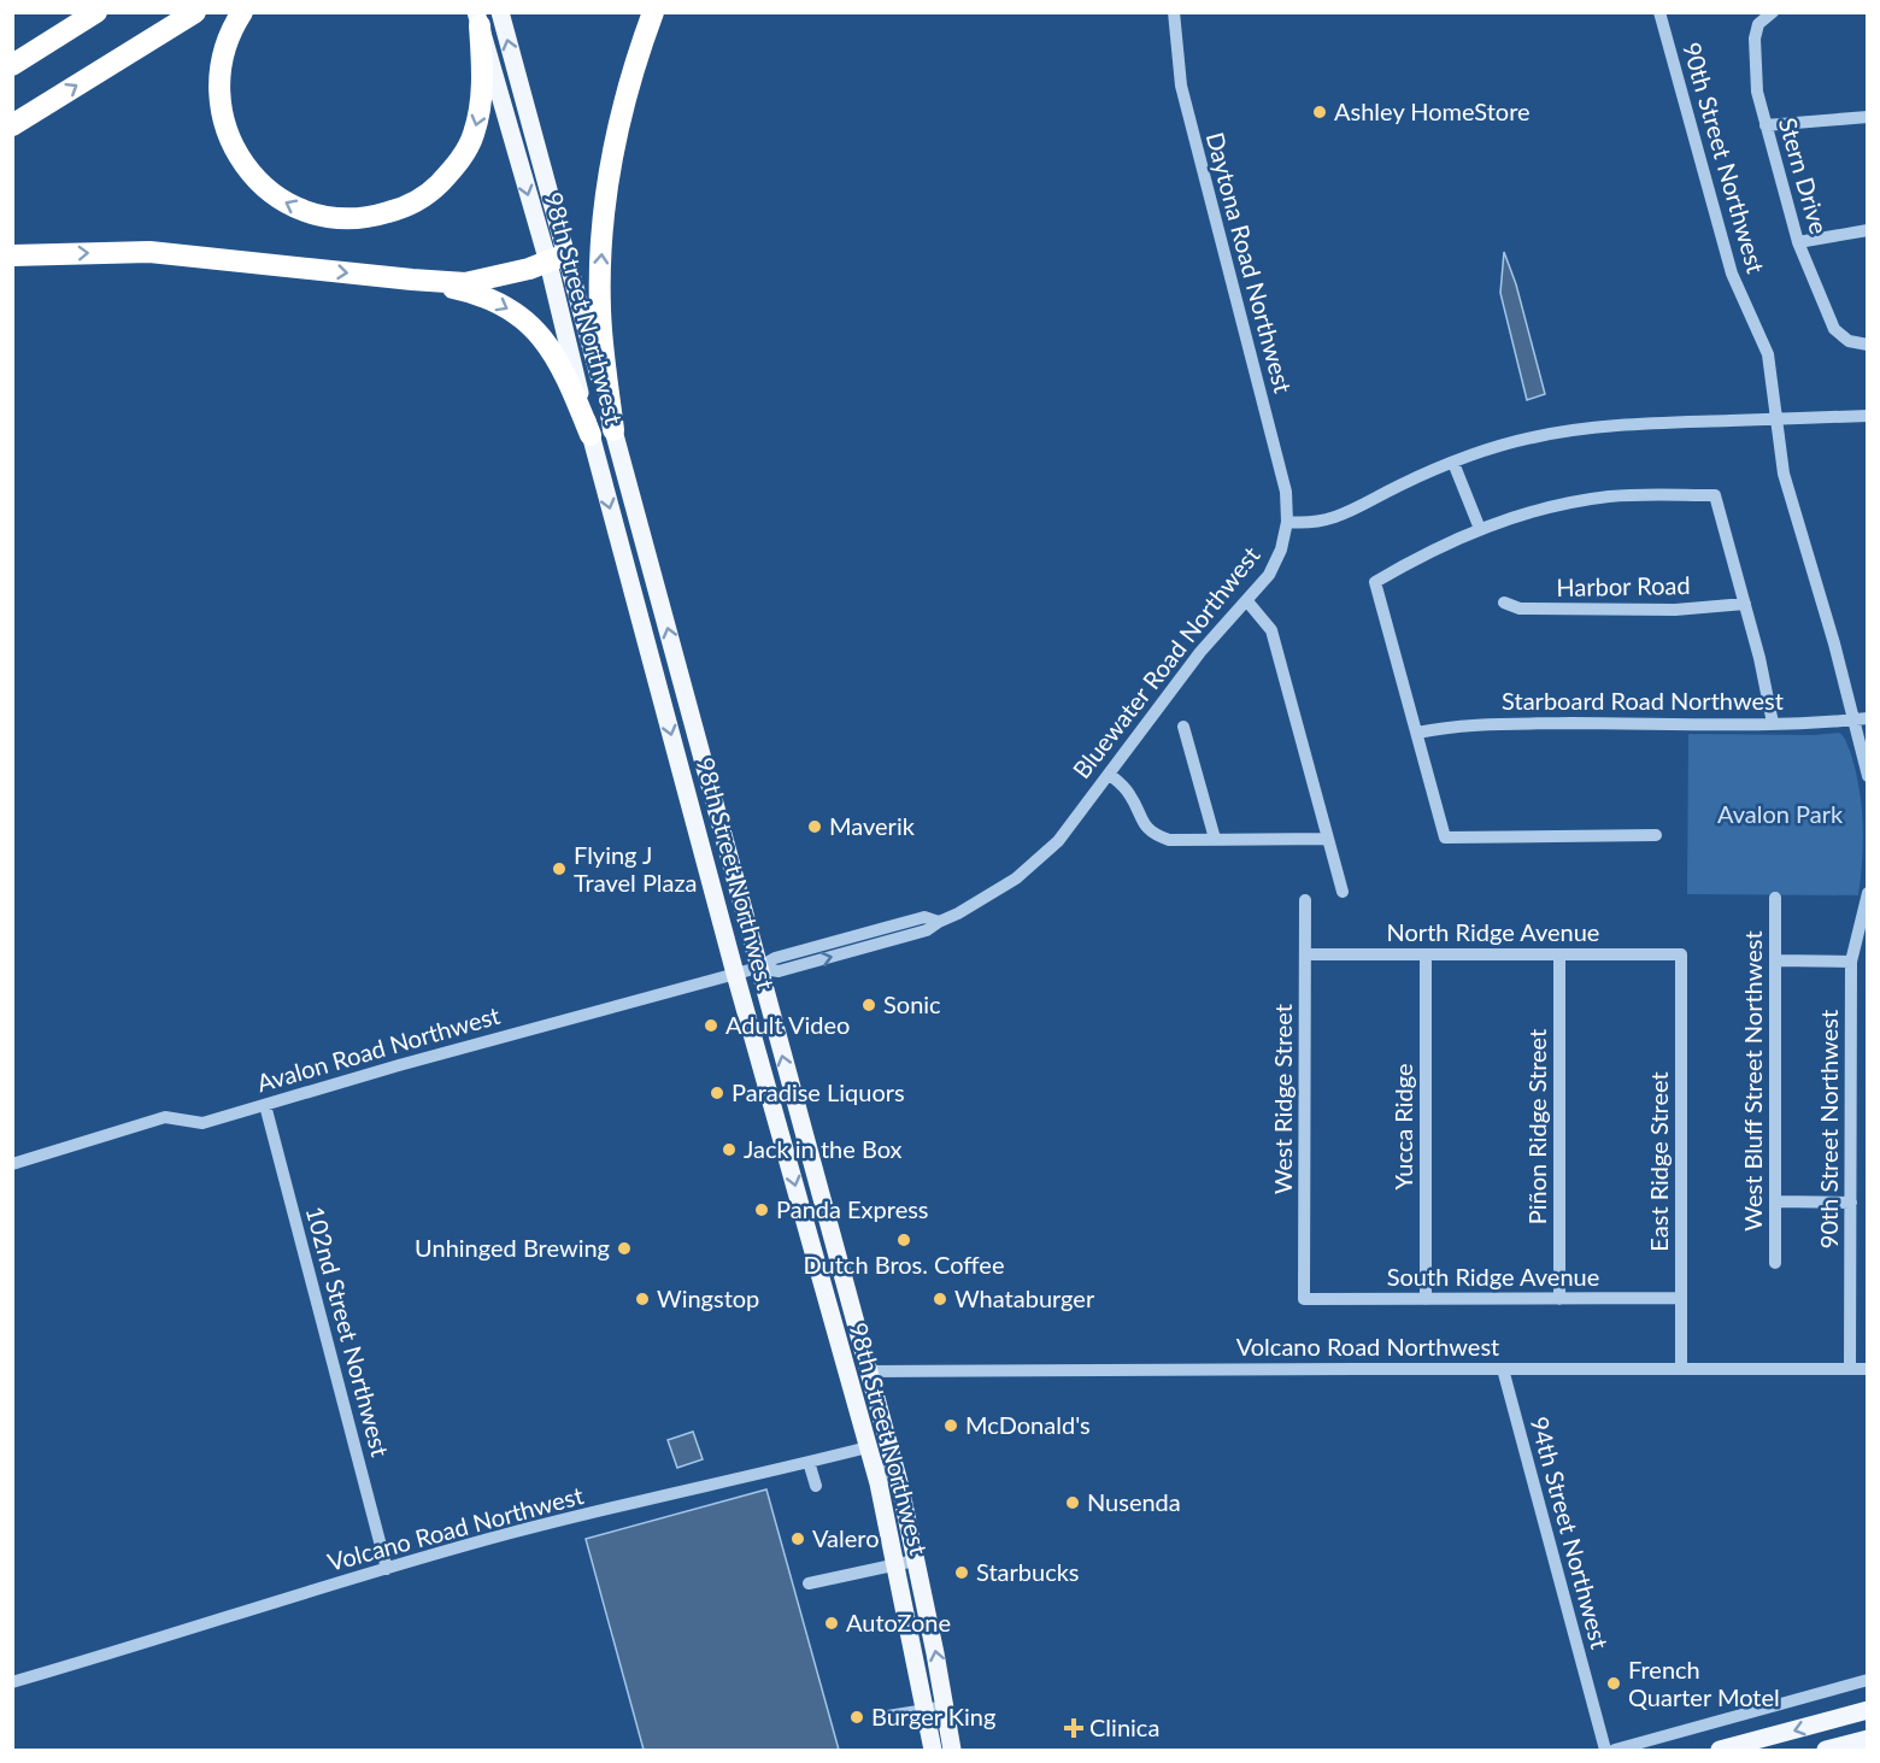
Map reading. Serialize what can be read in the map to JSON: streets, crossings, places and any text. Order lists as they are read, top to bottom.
{
  "streets": {
    "main road": ["98th Street Northwest"],
    "street": [
      "90th Street Northwest",
      "Stern Drive",
      "Daytona Road Northwest",
      "Harbor Road",
      "Bluewater Road Northwest",
      "Starboard Road Northwest",
      "North Ridge Avenue",
      "Avalon Road Northwest",
      "West Bluff Street Northwest",
      "West Ridge Street",
      "Yucca Ridge",
      "Piñon Ridge Street",
      "East Ridge Street",
      "South Ridge Avenue",
      "102nd Street Northwest",
      "Volcano Road Northwest",
      "94th Street Northwest"
    ]
  },
  "crossings": [
    ["90th Street Northwest", "Starboard Road Northwest"],
    ["90th Street Northwest", "Volcano Road Northwest"],
    ["Daytona Road Northwest", "Bluewater Road Northwest"],
    ["98th Street Northwest", "Bluewater Road Northwest"],
    ["98th Street Northwest", "Avalon Road Northwest"],
    ["98th Street Northwest", "Volcano Road Northwest"],
    ["Bluewater Road Northwest", "Avalon Road Northwest"],
    ["North Ridge Avenue", "West Ridge Street"],
    ["North Ridge Avenue", "Yucca Ridge"],
    ["North Ridge Avenue", "Piñon Ridge Street"],
    ["North Ridge Avenue", "East Ridge Street"],
    ["Avalon Road Northwest", "102nd Street Northwest"],
    ["West Ridge Street", "South Ridge Avenue"],
    ["Yucca Ridge", "South Ridge Avenue"],
    ["Piñon Ridge Street", "South Ridge Avenue"],
    ["East Ridge Street", "South Ridge Avenue"],
    ["East Ridge Street", "Volcano Road Northwest"],
    ["102nd Street Northwest", "Volcano Road Northwest"],
    ["Volcano Road Northwest", "94th Street Northwest"]
  ],
  "parks": ["Avalon Park"],
  "places": {
    "other": [
      "Ashley HomeStore",
      "Maverik",
      "Flying J Travel Plaza",
      "Sonic",
      "Adult Video",
      "Paradise Liquors",
      "Jack in the Box",
      "Panda Express",
      "Dutch Bros. Coffee",
      "Unhinged Brewing",
      "Wingstop",
      "Whataburger",
      "McDonald's",
      "Nusenda",
      "Valero",
      "Starbucks",
      "AutoZone",
      "French Quarter Motel",
      "Burger King"
    ],
    "health": ["Clinica"]
  }
}
